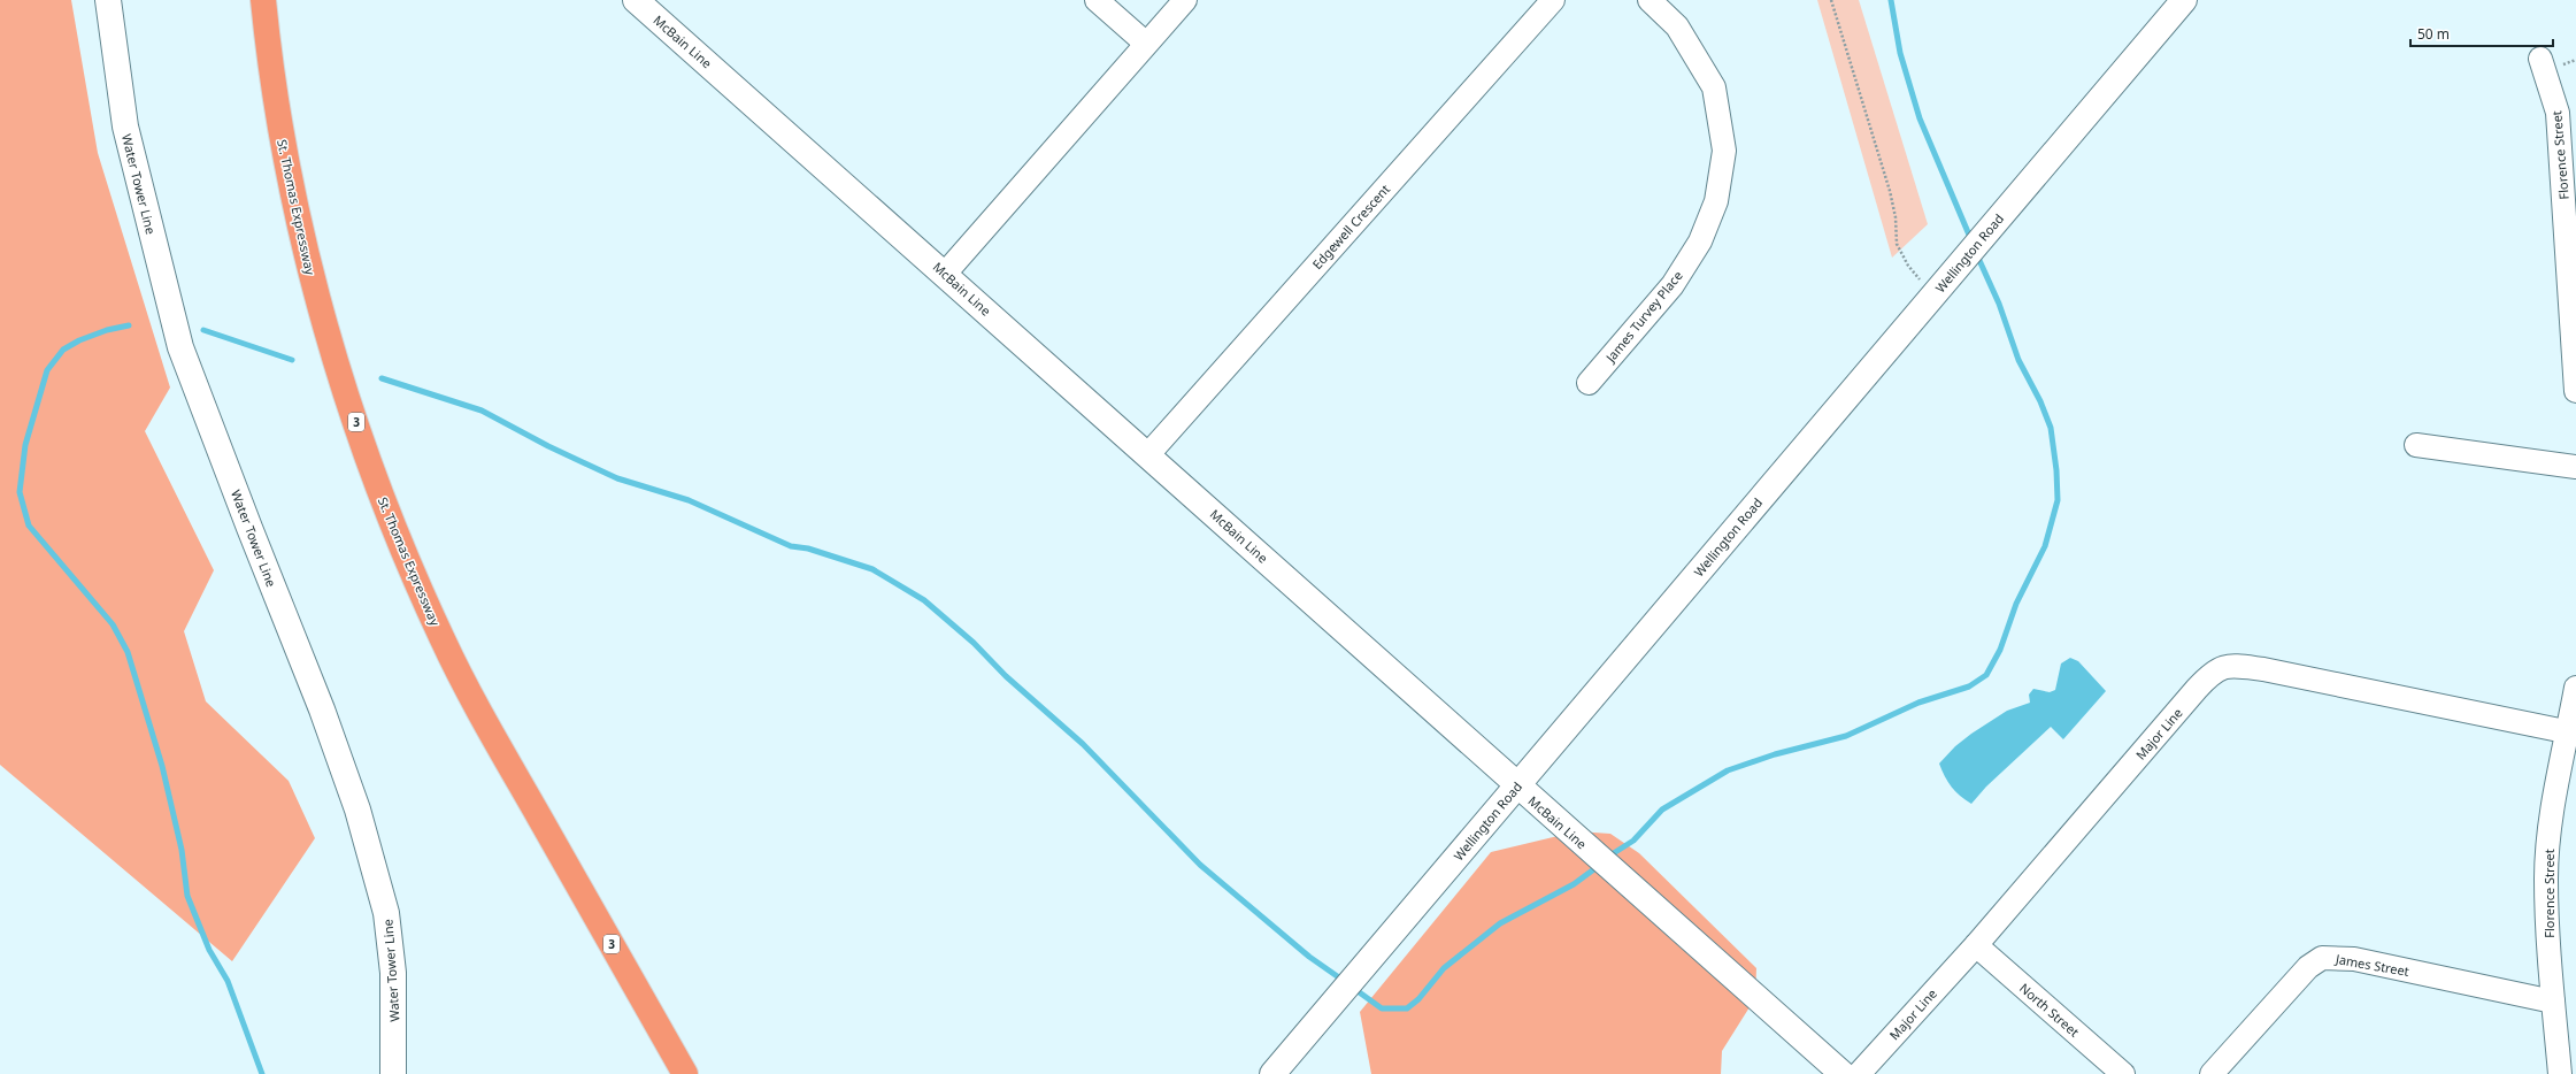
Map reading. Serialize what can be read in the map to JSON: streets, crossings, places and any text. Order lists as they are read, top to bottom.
{
  "streets": {
    "highway": ["St. Thomas Expressway", "3"],
    "street": [
      "McBain Line",
      "Florence Street",
      "Water Tower Line",
      "Edgewell Crescent",
      "Wellington Road",
      "James Turvey Place",
      "Major Line",
      "James Street",
      "North Street"
    ]
  },
  "crossings": [
    ["McBain Line", "Edgewell Crescent"],
    ["McBain Line", "Wellington Road"],
    ["Florence Street", "Major Line"],
    ["Florence Street", "James Street"],
    ["Major Line", "North Street"]
  ],
  "scale_bar": "50 m"
}
